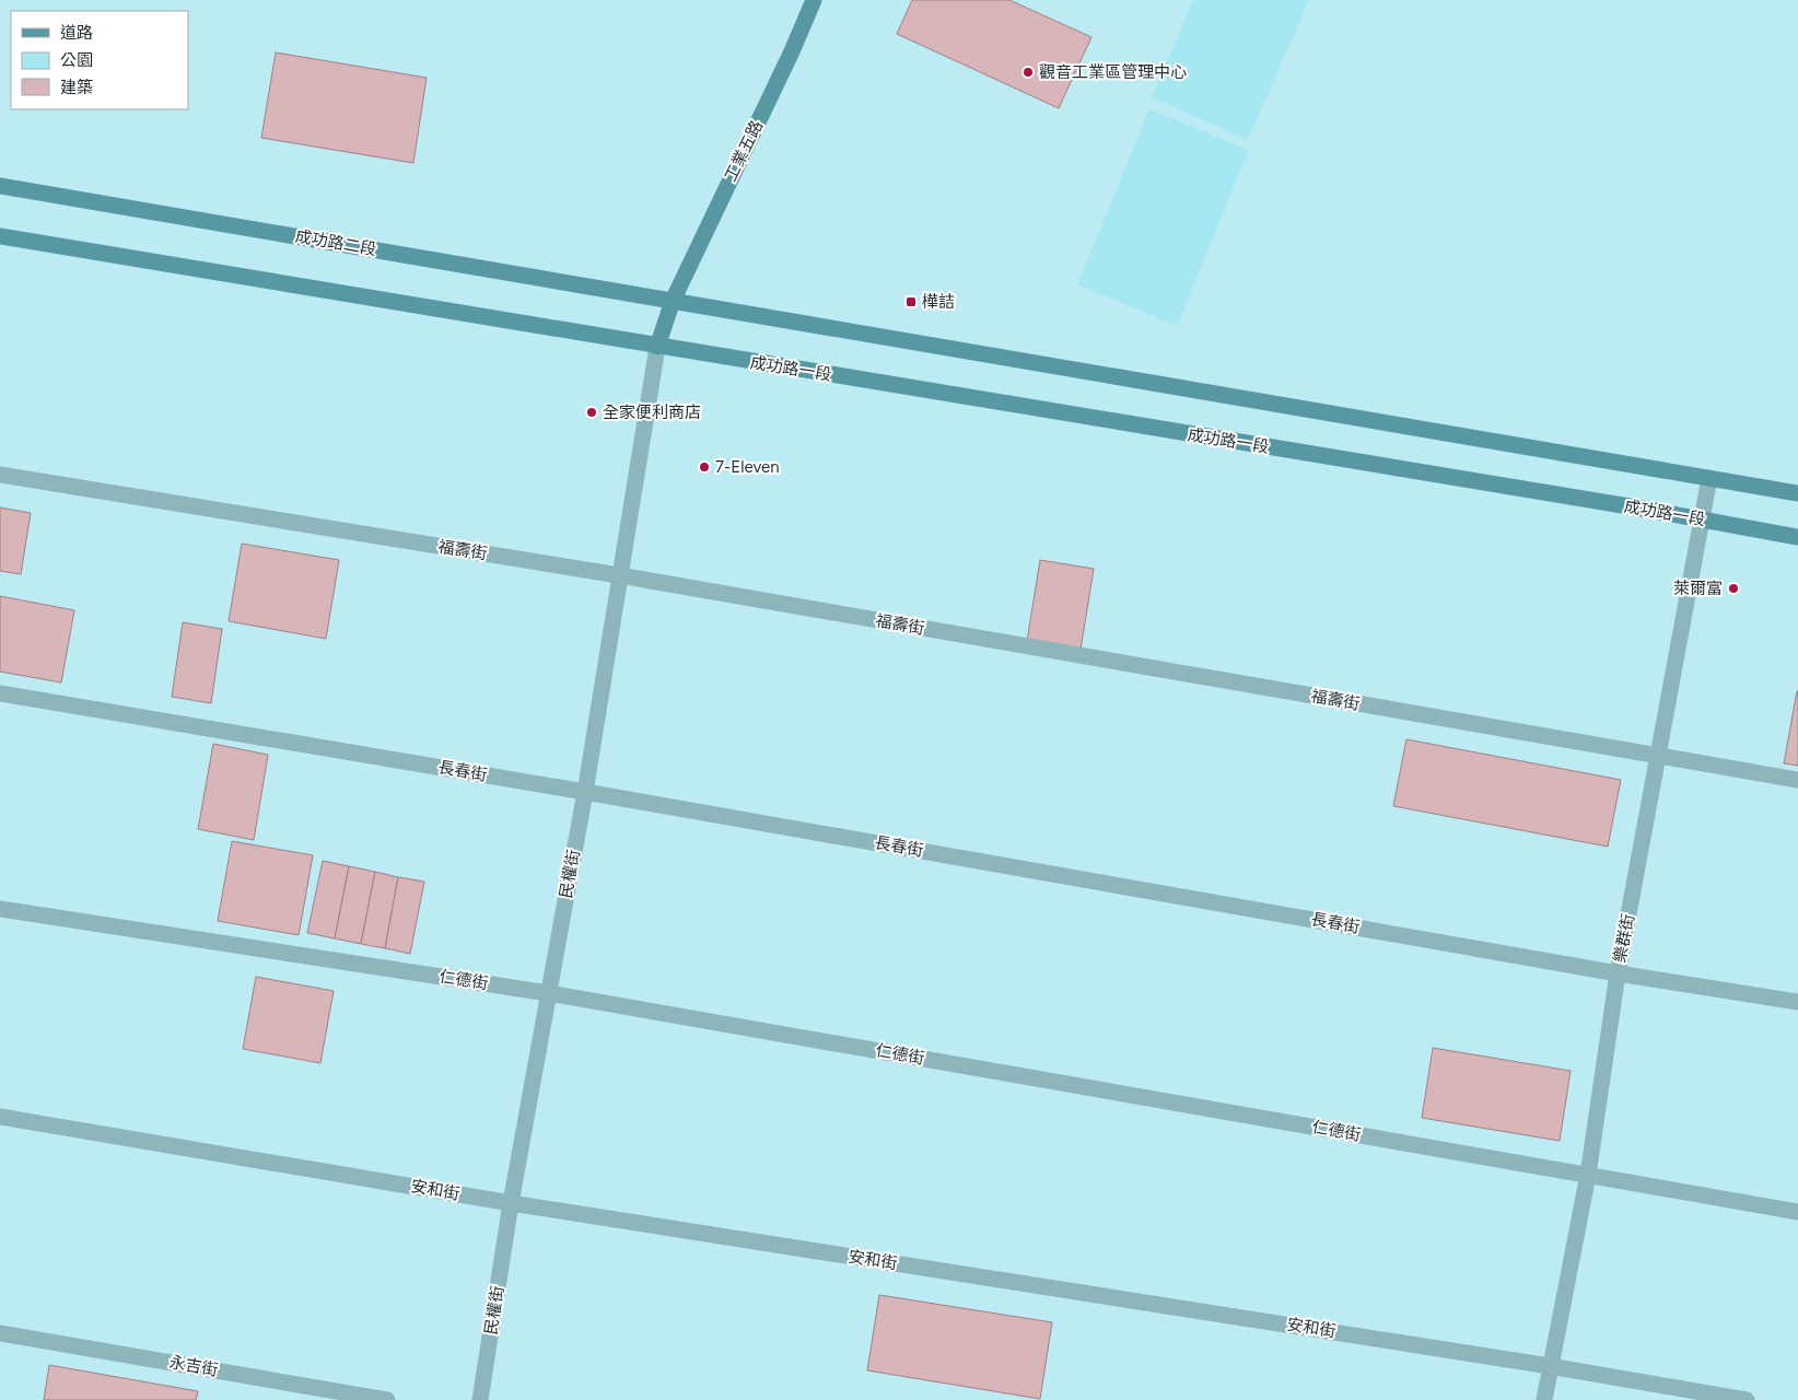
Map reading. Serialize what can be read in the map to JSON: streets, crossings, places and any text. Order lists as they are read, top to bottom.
{
  "streets": {
    "street": [
      "工業五路",
      "成功路二段",
      "成功路一段",
      "福壽街",
      "長春街",
      "民權街",
      "樂群街",
      "仁德街",
      "安和街",
      "永吉街"
    ]
  },
  "crossings": [
    ["工業五路", "成功路二段"],
    ["工業五路", "成功路一段"],
    ["工業五路", "民權街"],
    ["成功路一段", "民權街"],
    ["成功路一段", "樂群街"],
    ["福壽街", "民權街"],
    ["福壽街", "樂群街"],
    ["長春街", "民權街"],
    ["長春街", "樂群街"],
    ["民權街", "仁德街"],
    ["民權街", "安和街"],
    ["樂群街", "仁德街"],
    ["樂群街", "安和街"]
  ],
  "places": {
    "other": [
      "觀音工業區管理中心",
      "全家便利商店",
      "7-Eleven",
      "萊爾富"
    ],
    "transit": ["樺詰"]
  },
  "legend": ["道路", "公園", "建築"]
}
